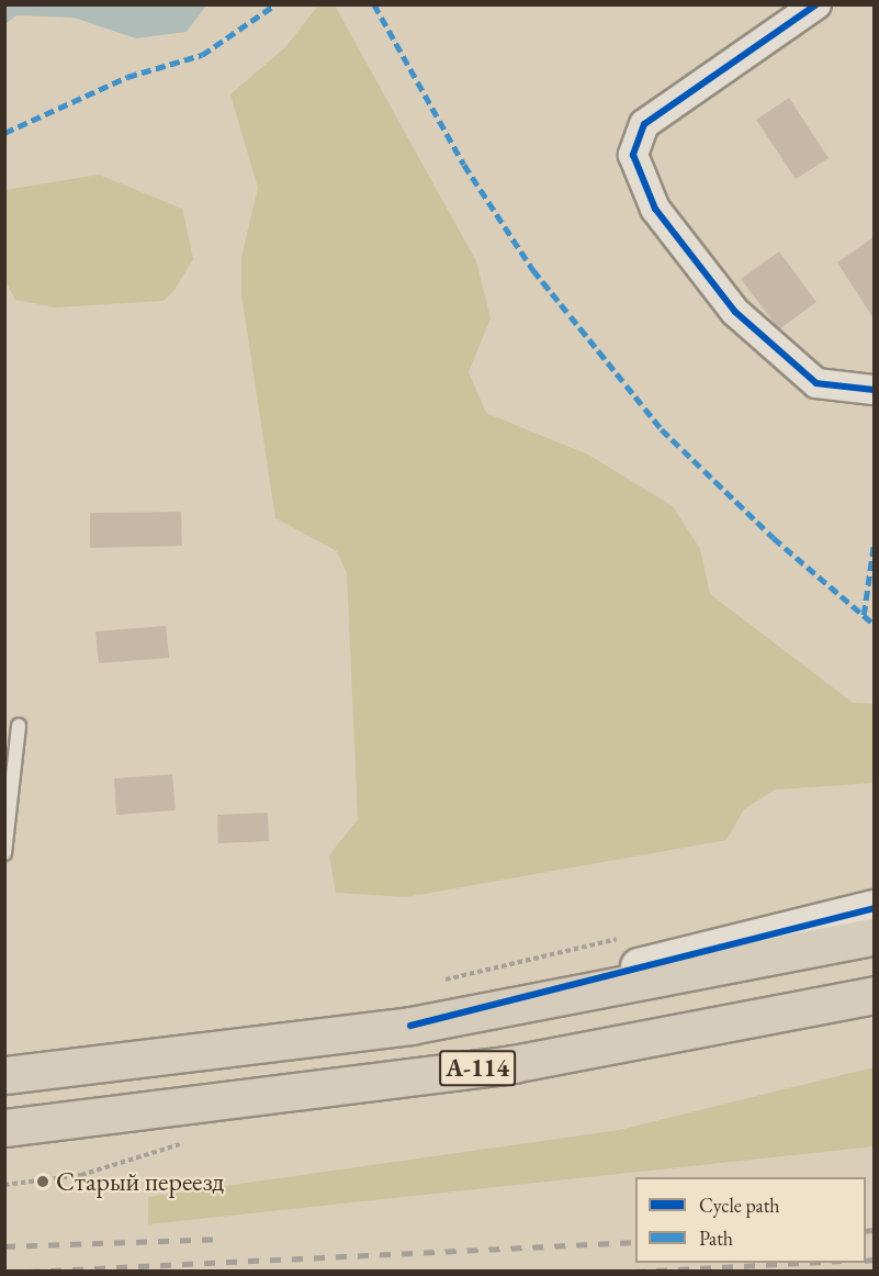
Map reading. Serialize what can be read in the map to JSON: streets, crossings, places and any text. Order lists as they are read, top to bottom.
{
  "streets": {
    "highway": ["А-114"]
  },
  "places": ["Старый переезд"],
  "legend": ["Cycle path", "Path"]
}
